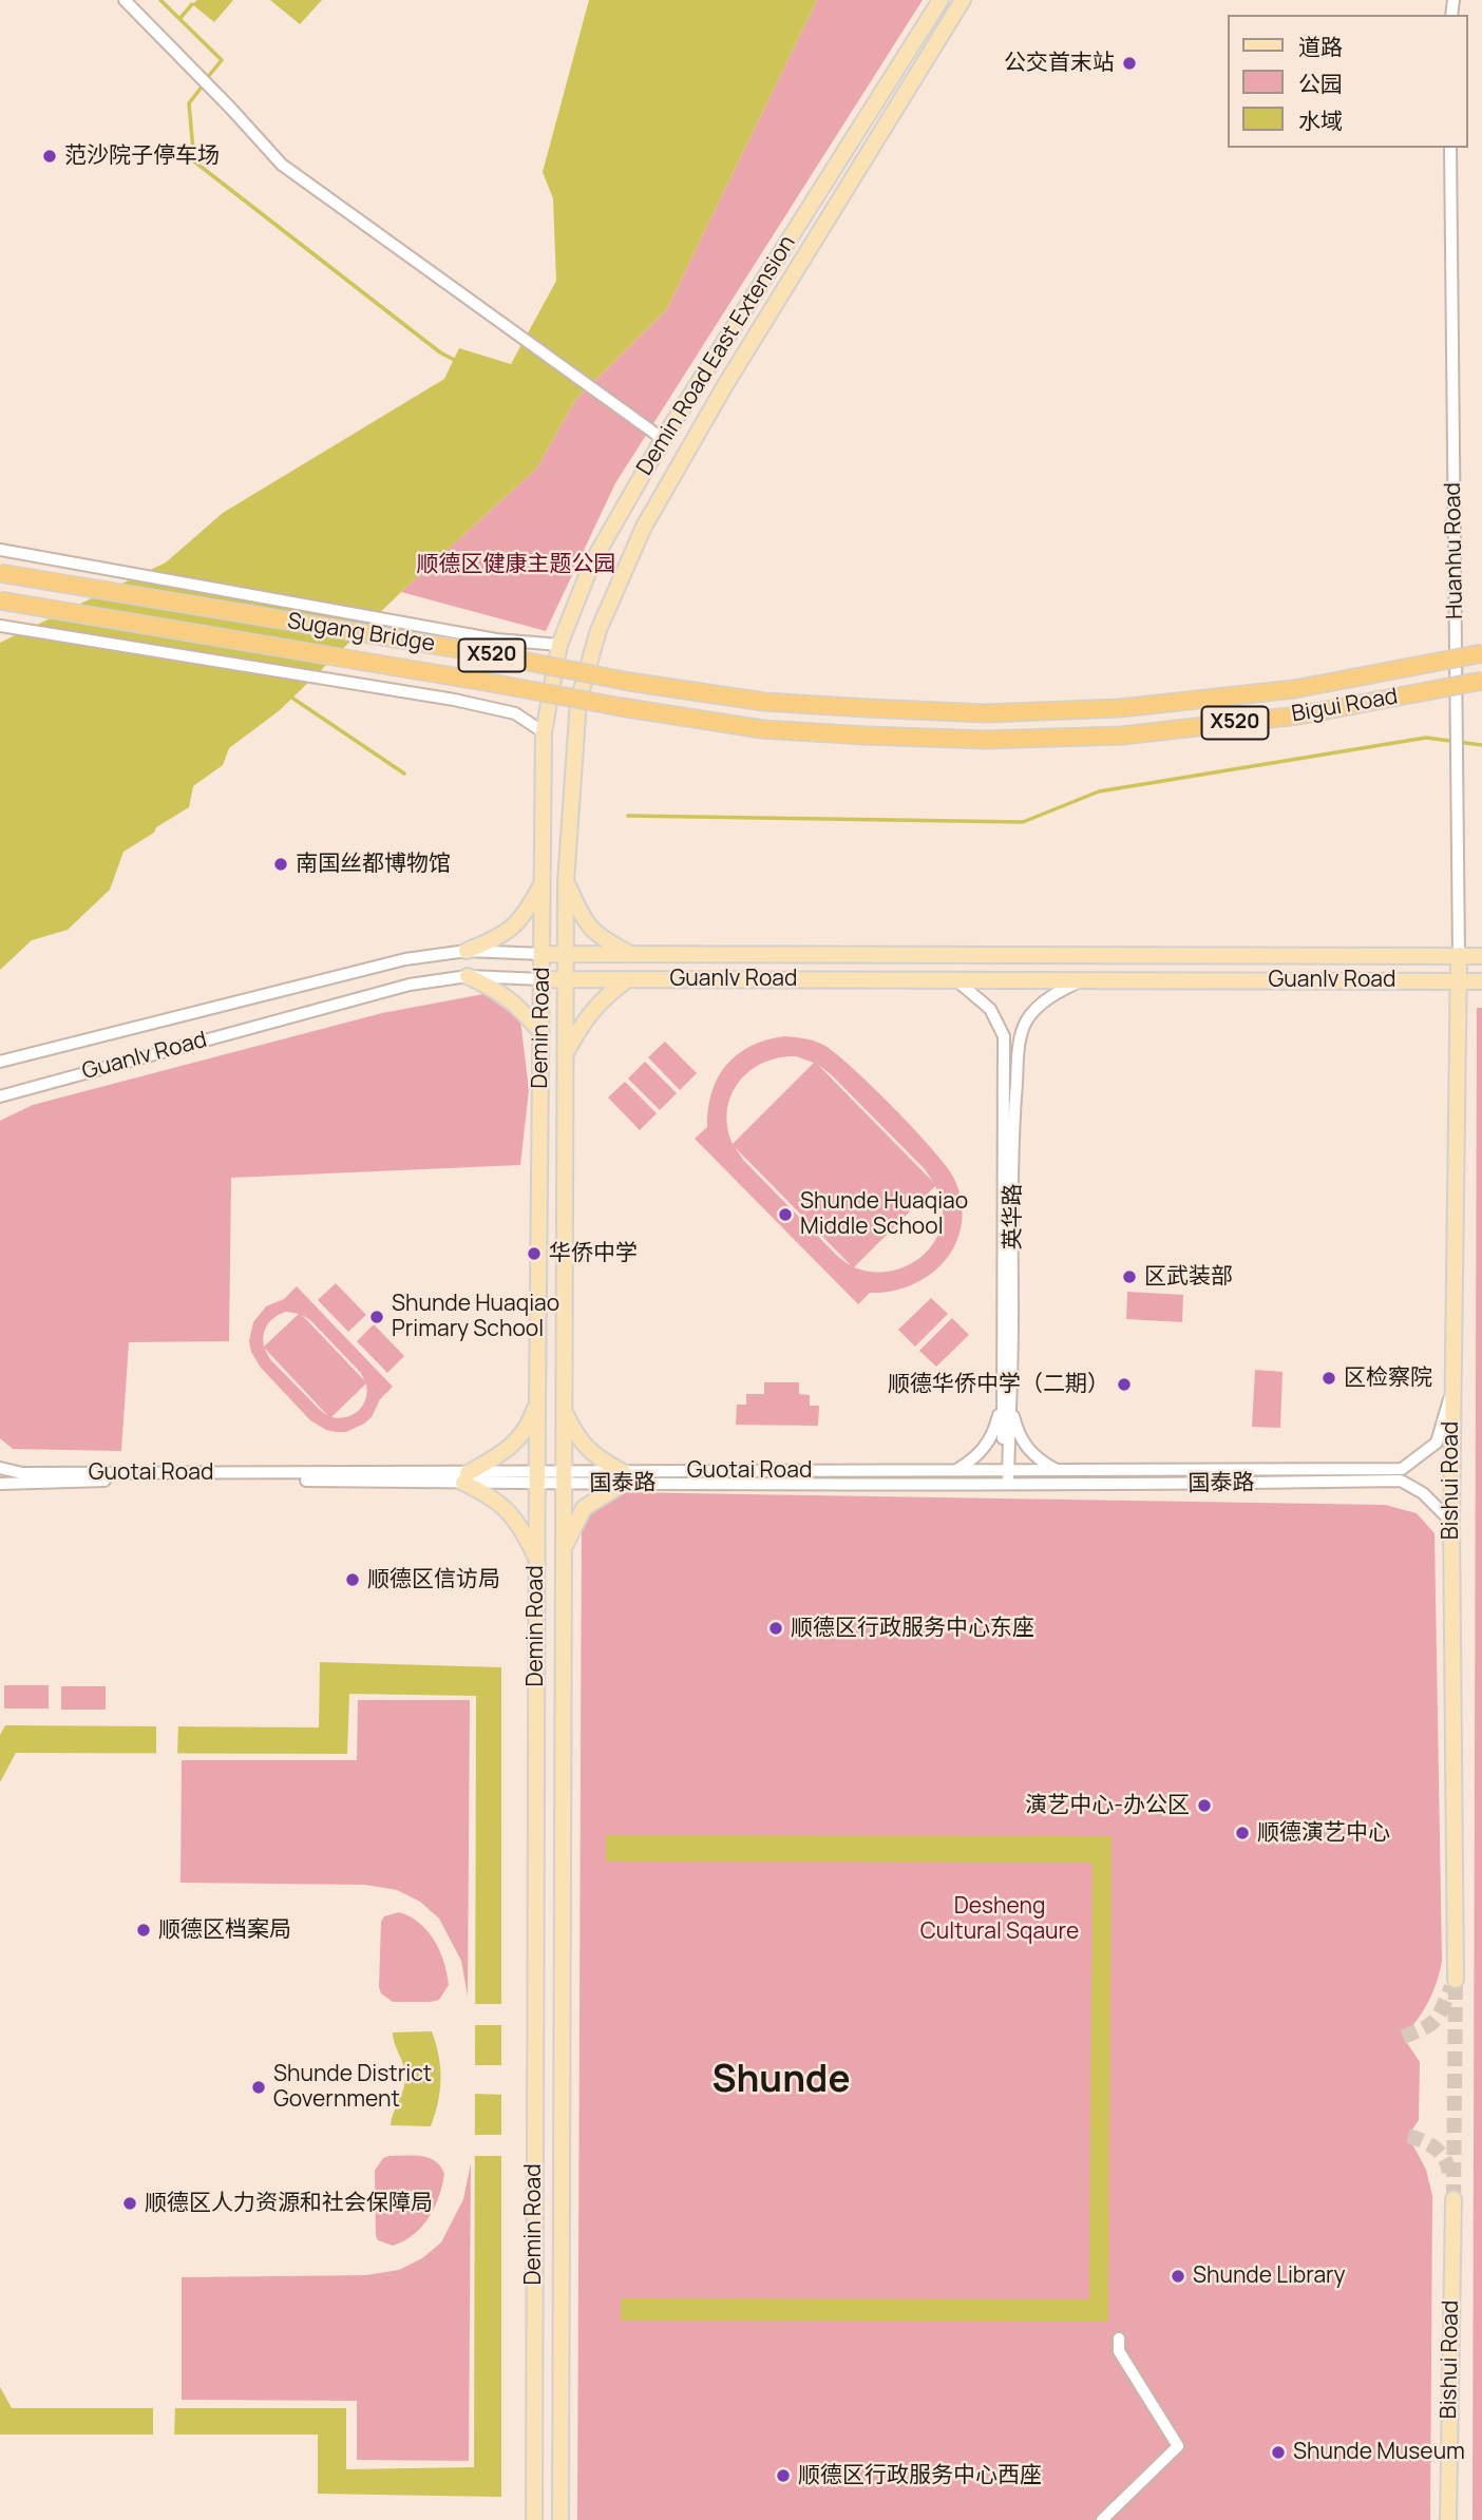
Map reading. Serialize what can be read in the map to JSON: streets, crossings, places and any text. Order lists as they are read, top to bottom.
{
  "streets": {
    "highway": ["Sugang Bridge", "X520", "Bigui Road"],
    "main road": [
      "Demin Road East Extension",
      "Guanlv Road",
      "Demin Road",
      "Bishui Road"
    ],
    "street": [
      "Huanhu Road",
      "英华路",
      "Guotai Road",
      "国泰路"
    ]
  },
  "crossings": [
    ["Demin Road East Extension", "Guanlv Road"],
    ["Demin Road East Extension", "Demin Road"],
    ["Demin Road East Extension", "Guotai Road"],
    ["Demin Road East Extension", "国泰路"],
    ["Huanhu Road", "Guanlv Road"],
    ["Huanhu Road", "Bishui Road"],
    ["Sugang Bridge", "Bigui Road"],
    ["Guanlv Road", "Demin Road"],
    ["Guanlv Road", "英华路"],
    ["Guanlv Road", "Bishui Road"],
    ["Demin Road", "Guotai Road"],
    ["英华路", "Guotai Road"],
    ["英华路", "国泰路"],
    ["Guotai Road", "Bishui Road"],
    ["Guotai Road", "国泰路"],
    ["Bishui Road", "国泰路"]
  ],
  "districts": ["Shunde"],
  "parks": ["顺德区健康主题公园", "Desheng Cultural Sqaure"],
  "places": [
    "公交首末站",
    "范沙院子停车场",
    "南国丝都博物馆",
    "Shunde Huaqiao Middle School",
    "华侨中学",
    "区武装部",
    "Shunde Huaqiao Primary School",
    "区检察院",
    "顺德华侨中学（二期）",
    "顺德区信访局",
    "顺德区行政服务中心东座",
    "演艺中心-办公区",
    "顺德演艺中心",
    "顺德区档案局",
    "Shunde District Government",
    "顺德区人力资源和社会保障局",
    "Shunde Library",
    "Shunde Museum",
    "顺德区行政服务中心西座"
  ],
  "legend": ["道路", "公园", "水域"]
}
